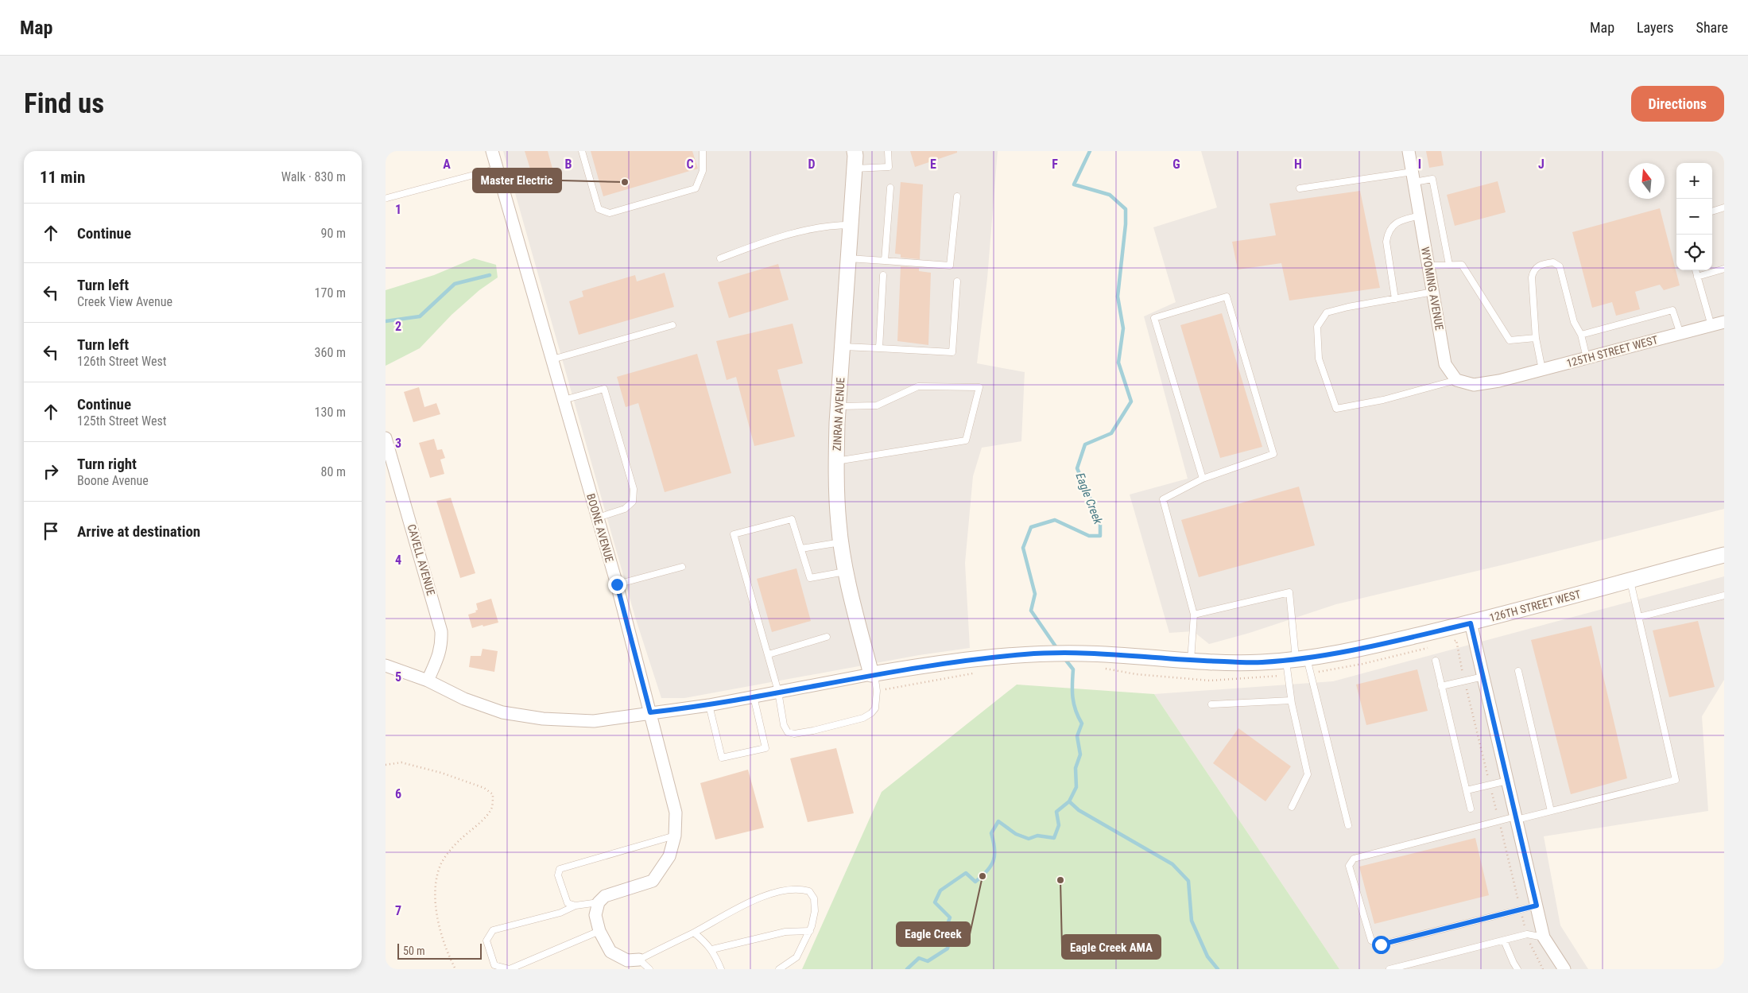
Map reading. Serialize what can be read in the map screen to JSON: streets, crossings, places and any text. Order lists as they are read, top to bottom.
{
  "streets": {
    "street": [
      "WYOMING AVENUE",
      "125TH STREET WEST",
      "ZINRAN AVENUE",
      "BOONE AVENUE",
      "CAVELL AVENUE",
      "126TH STREET WEST"
    ]
  },
  "crossings": [
    ["WYOMING AVENUE", "125TH STREET WEST"],
    ["ZINRAN AVENUE", "126TH STREET WEST"]
  ],
  "water": ["Eagle Creek"],
  "places": ["Master Electric", "Eagle Creek", "Eagle Creek AMA"],
  "scale_bar": "50 m",
  "north": "top",
  "page": {
    "header": "Map",
    "nav": ["Map", "Layers", "Share"],
    "buttons": "Directions",
    "title": "Find us",
    "heading": ["11 min", "Walk · 830 m"],
    "map_buttons": ["+", "−"],
    "list": [
      ["Continue", "90 m"],
      ["Turn left", "Creek View Avenue", "170 m"],
      ["Turn left", "126th Street West", "360 m"],
      ["Continue", "125th Street West", "130 m"],
      ["Turn right", "Boone Avenue", "80 m"],
      "Arrive at destination"
    ],
    "scale": "50 m"
  },
  "grid": {
    "columns": [
      "A",
      "B",
      "C",
      "D",
      "E",
      "F",
      "G",
      "H",
      "I",
      "J"
    ],
    "rows": [
      "1",
      "2",
      "3",
      "4",
      "5",
      "6",
      "7"
    ]
  }
}
